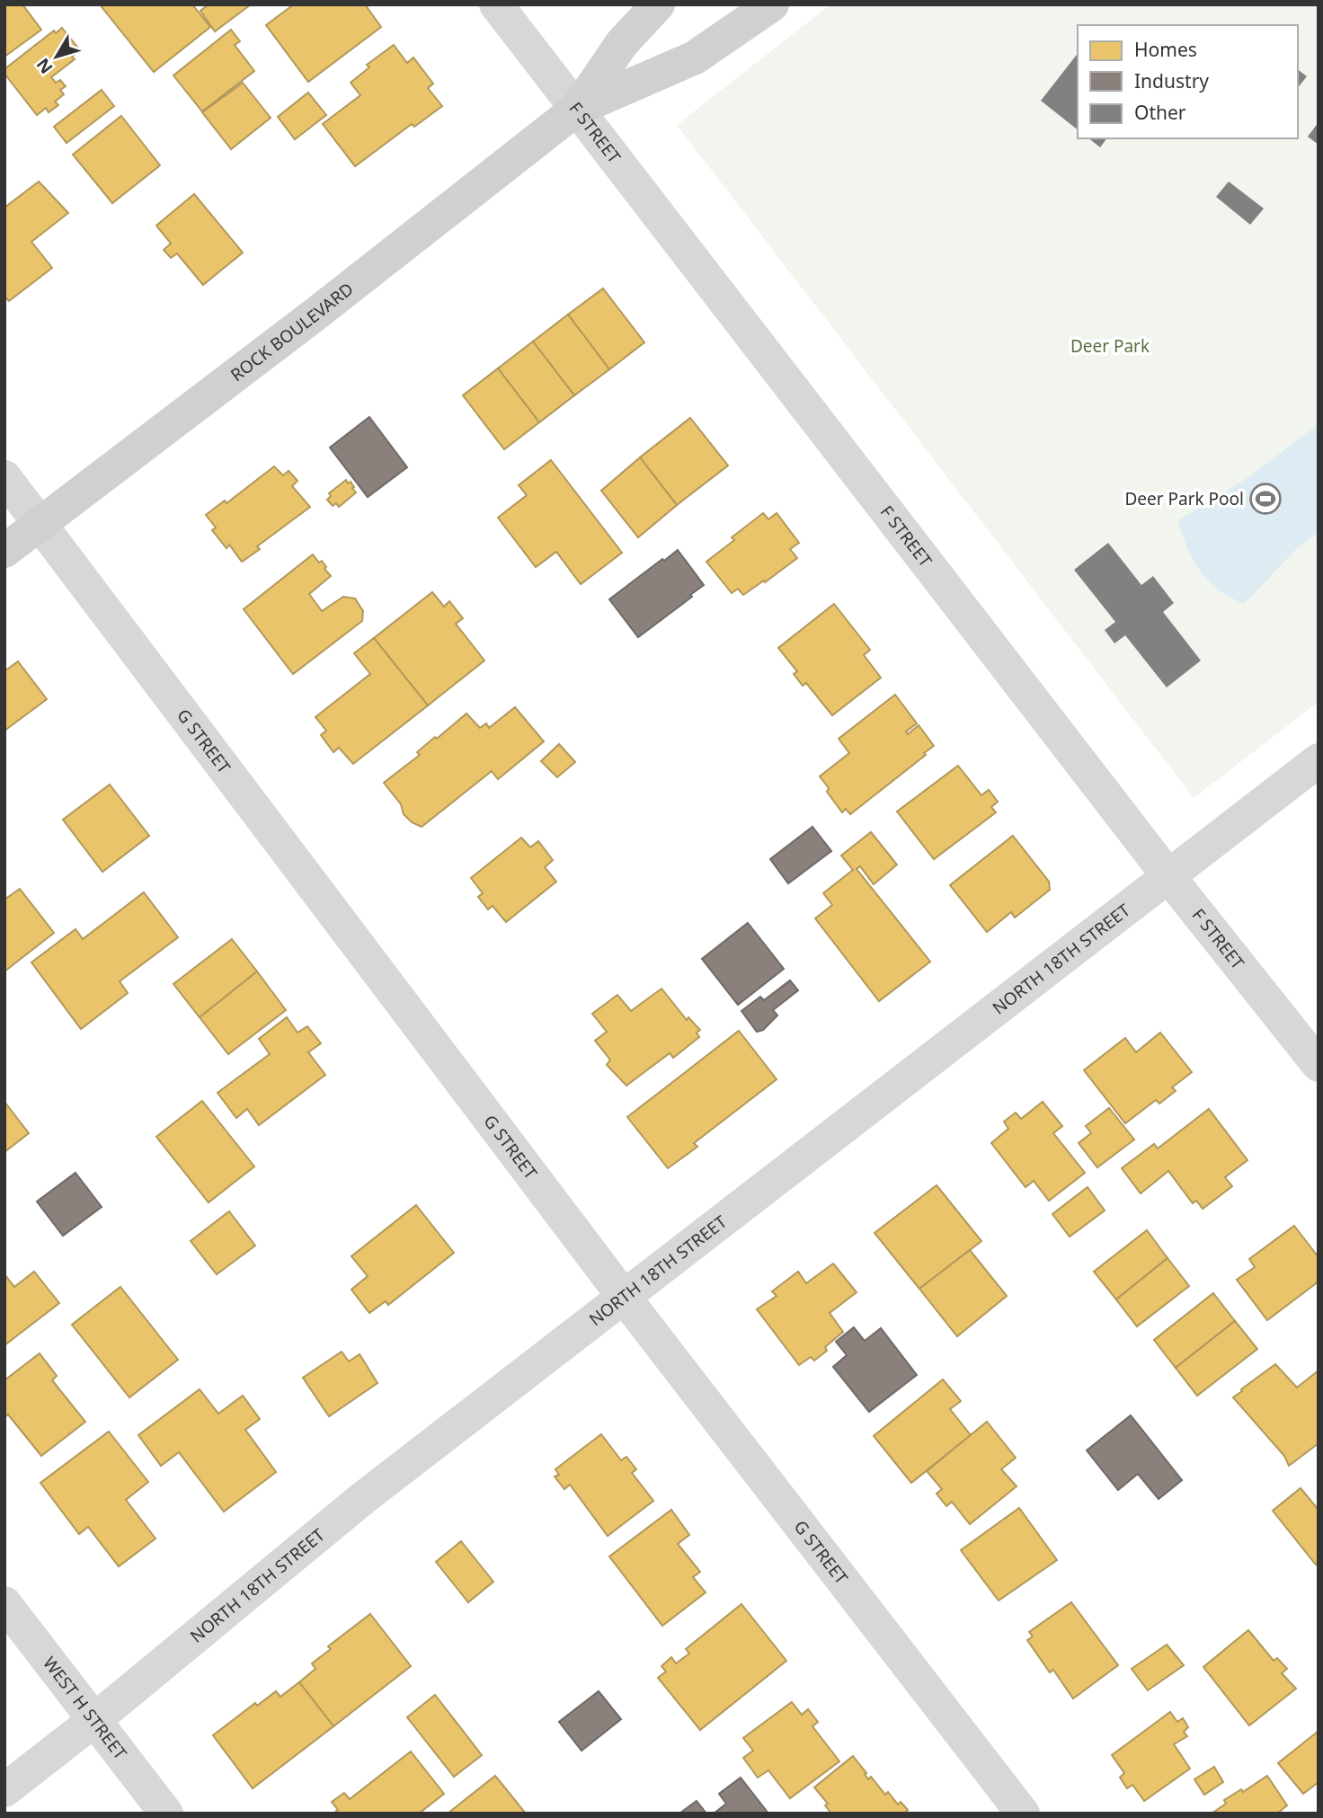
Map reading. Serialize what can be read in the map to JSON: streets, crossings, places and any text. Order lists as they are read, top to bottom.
{
  "streets": {
    "main road": ["ROCK BOULEVARD"],
    "street": [
      "F STREET",
      "G STREET",
      "NORTH 18TH STREET",
      "WEST H STREET"
    ]
  },
  "crossings": [
    ["F STREET", "ROCK BOULEVARD"],
    ["F STREET", "NORTH 18TH STREET"],
    ["ROCK BOULEVARD", "G STREET"],
    ["G STREET", "NORTH 18TH STREET"],
    ["NORTH 18TH STREET", "WEST H STREET"]
  ],
  "parks": ["Deer Park"],
  "places": {
    "sports": ["Deer Park Pool"]
  },
  "legend": ["Homes", "Industry", "Other"],
  "north": "bottom left"
}
